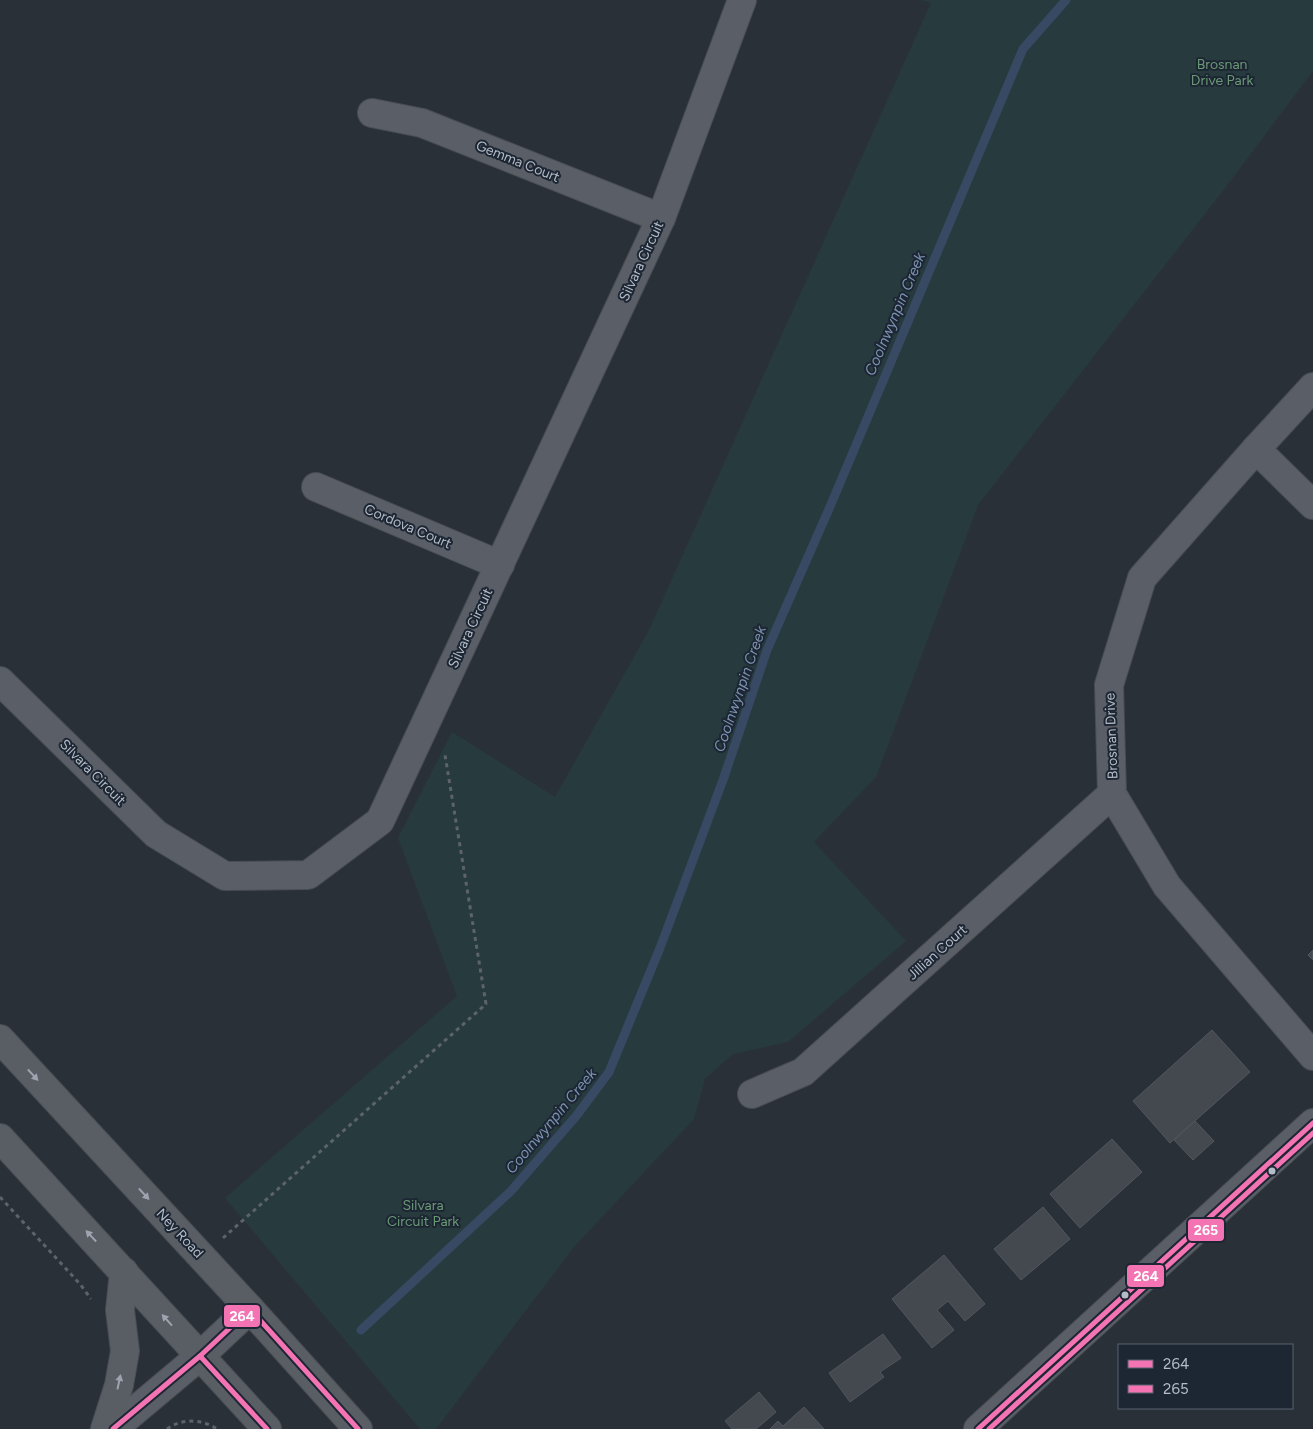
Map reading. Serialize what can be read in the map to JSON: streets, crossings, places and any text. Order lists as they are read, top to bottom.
{
  "streets": {
    "main road": ["Ney Road"],
    "street": [
      "Gemma Court",
      "Silvara Circuit",
      "Cordova Court",
      "Brosnan Drive",
      "Jillian Court"
    ]
  },
  "crossings": [
    ["Gemma Court", "Silvara Circuit"],
    ["Silvara Circuit", "Cordova Court"],
    ["Brosnan Drive", "Jillian Court"]
  ],
  "water": ["Coolnwynpin Creek"],
  "parks": ["Brosnan Drive Park", "Silvara Circuit Park"],
  "lines": ["transit line 264", "transit line 265"],
  "legend": ["264", "265"]
}
